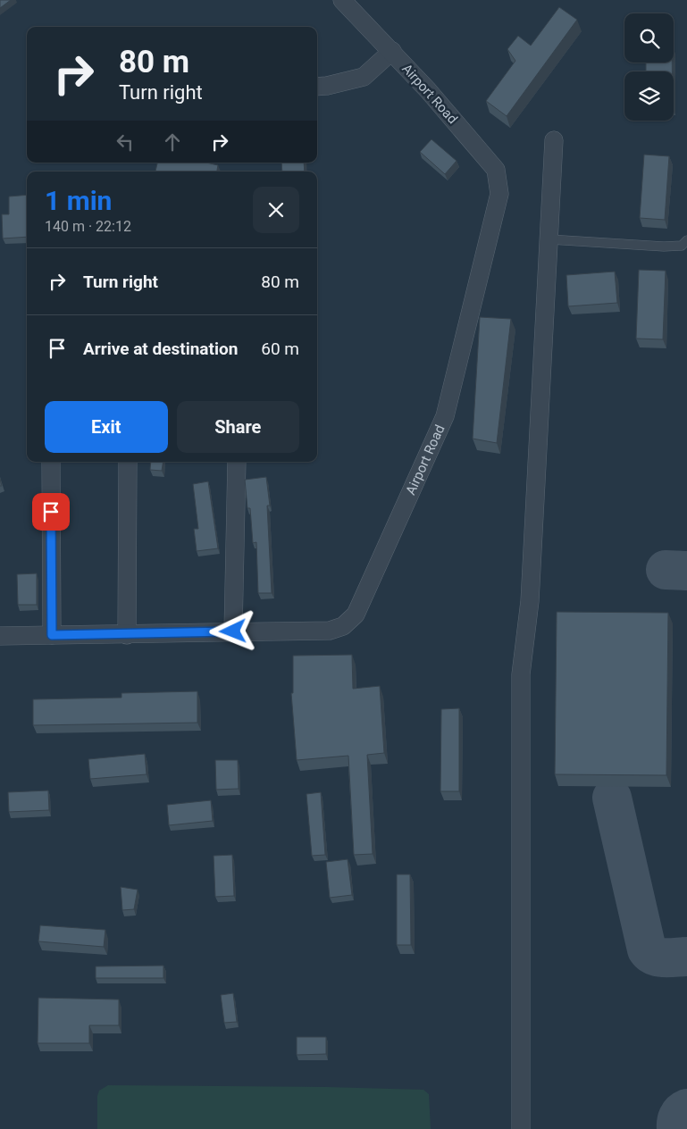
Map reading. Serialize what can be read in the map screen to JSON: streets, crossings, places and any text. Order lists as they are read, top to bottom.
{
  "streets": {
    "street": ["Airport Road"]
  },
  "page": {
    "turn": ["80 m", "Turn right"],
    "heading": ["1 min", "140 m · 22:12"],
    "list": [
      {
        "name": "Turn right",
        "value": "80 m"
      },
      {
        "name": "Arrive at destination",
        "value": "60 m"
      }
    ],
    "buttons": ["Exit", "Share"]
  }
}
